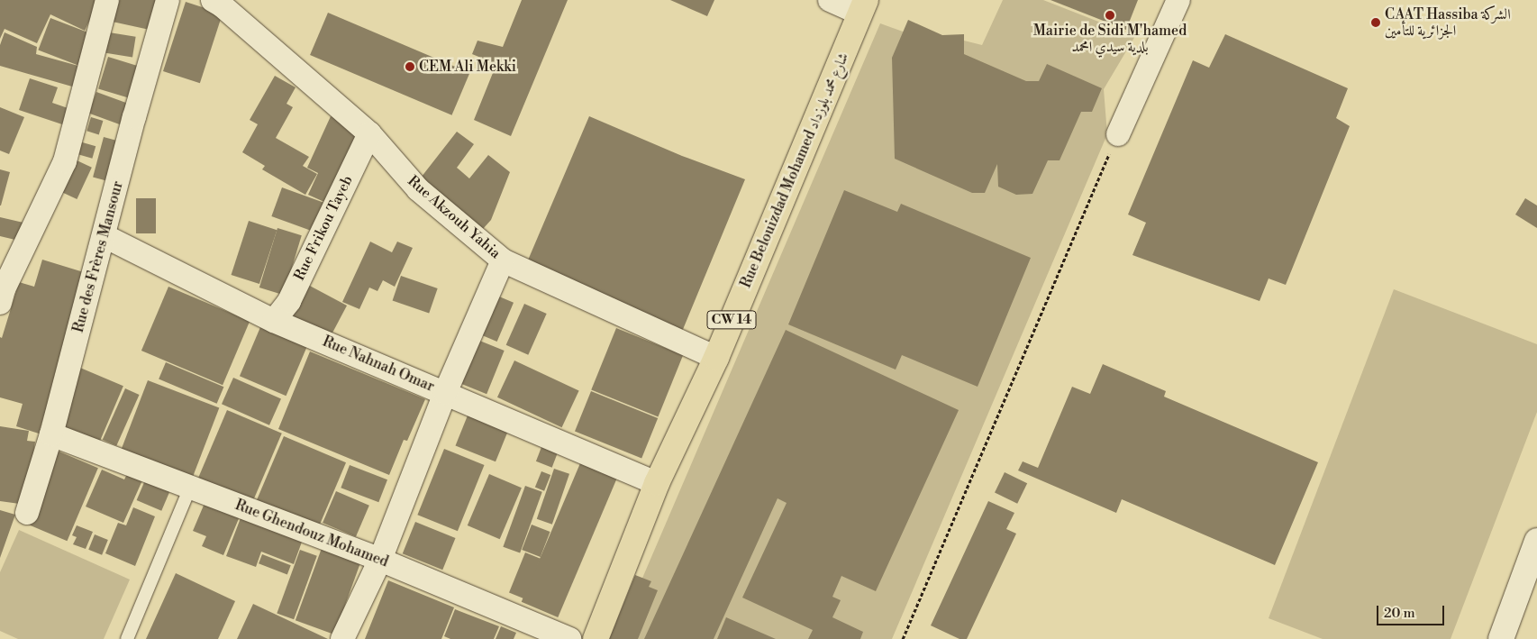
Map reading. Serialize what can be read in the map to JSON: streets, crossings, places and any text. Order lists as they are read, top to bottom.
{
  "streets": {
    "main road": ["Rue Belouizdad Mohamed شارع محمد بلوزداد", "CW 14"],
    "street": [
      "Rue Akzouh Yahia",
      "Rue Frikou Tayeb",
      "Rue des Frères Mansour",
      "Rue Nahnah Omar",
      "Rue Ghendouz Mohamed"
    ]
  },
  "crossings": [
    ["Rue Belouizdad Mohamed شارع محمد بلوزداد", "Rue Akzouh Yahia"],
    ["Rue Belouizdad Mohamed شارع محمد بلوزداد", "Rue Nahnah Omar"],
    ["Rue Akzouh Yahia", "Rue Frikou Tayeb"],
    ["Rue Frikou Tayeb", "Rue Nahnah Omar"],
    ["Rue des Frères Mansour", "Rue Nahnah Omar"],
    ["Rue des Frères Mansour", "Rue Ghendouz Mohamed"]
  ],
  "places": ["Mairie de Sidi M'hamed بلدية سيدي امحمد", "CAAT Hassiba الشركة الجزائرية للتأمين", "CEM Ali Mekki"],
  "scale_bar": "20 m"
}
